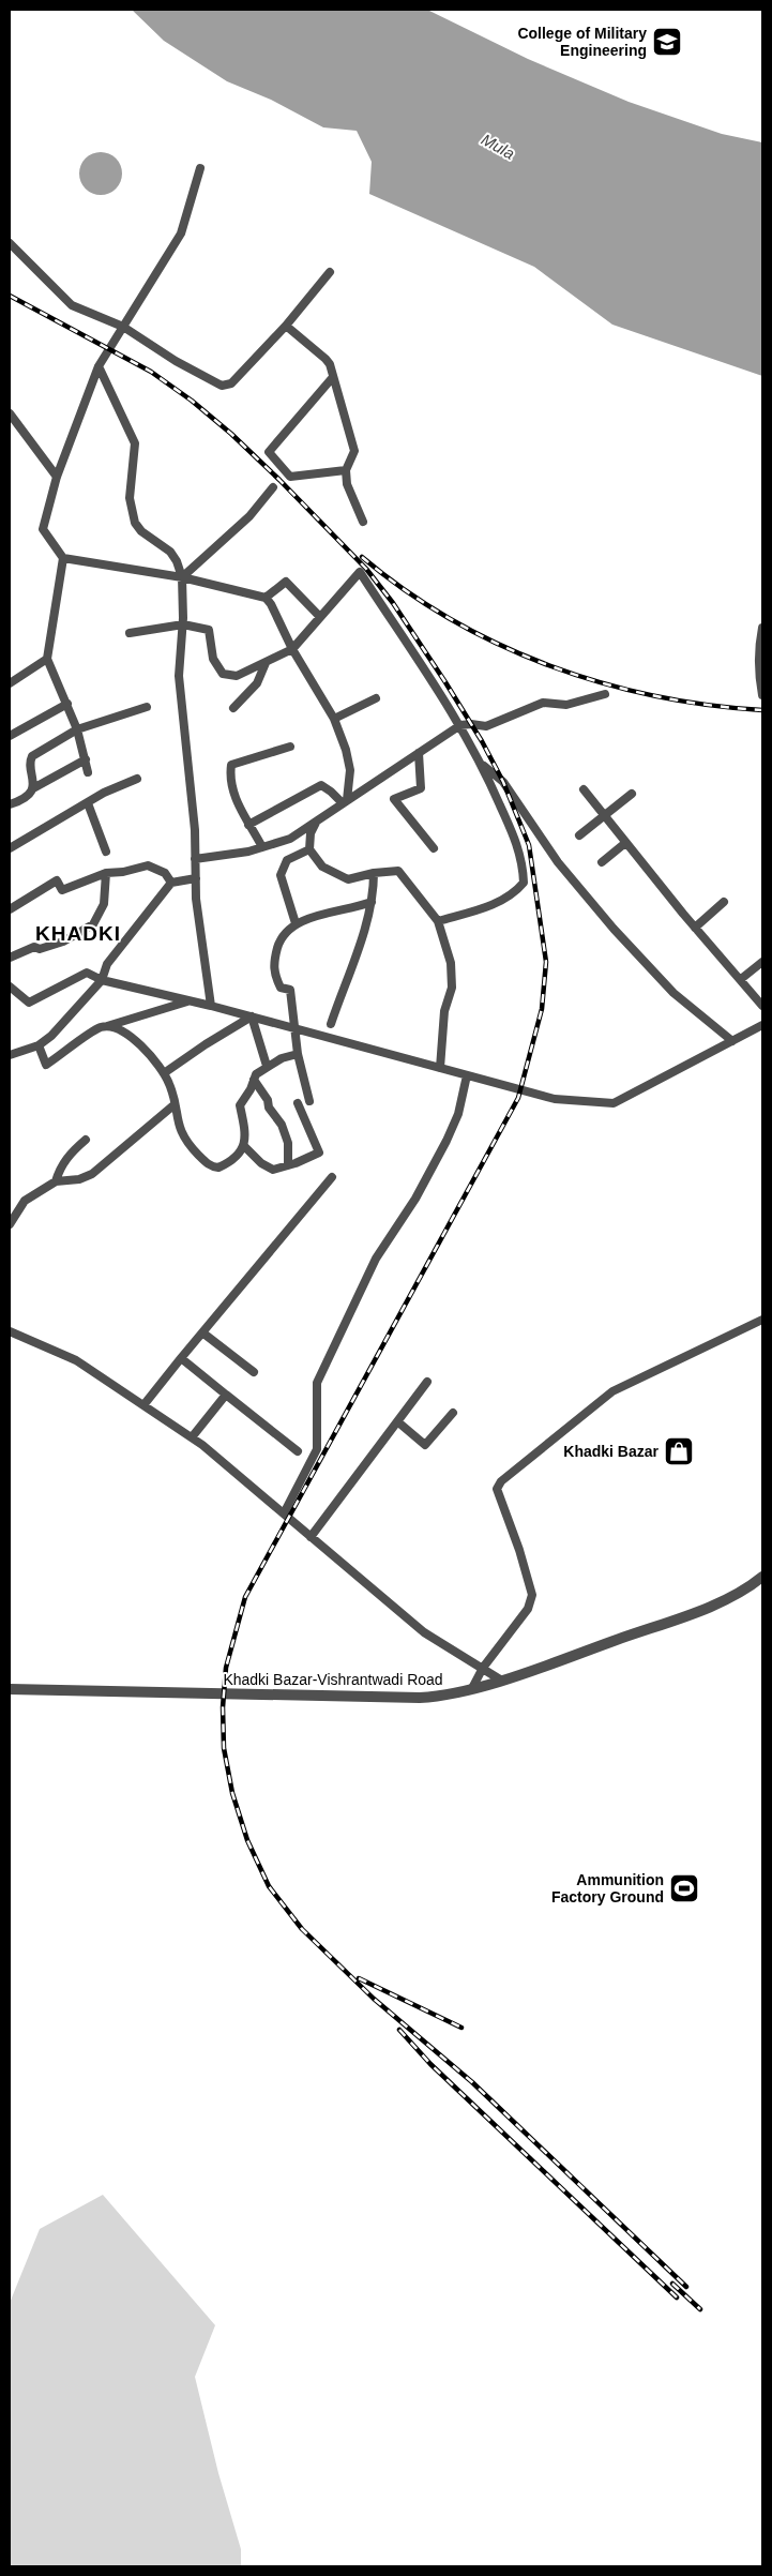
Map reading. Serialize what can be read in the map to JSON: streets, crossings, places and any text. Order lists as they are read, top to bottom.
{
  "streets": {
    "street": ["Khadki Bazar-Vishrantwadi Road"]
  },
  "districts": ["KHADKI"],
  "water": ["Mula"],
  "places": {
    "school or university": ["College of Military Engineering"],
    "shop": ["Khadki Bazar"],
    "sports": ["Ammunition Factory Ground"]
  }
}
